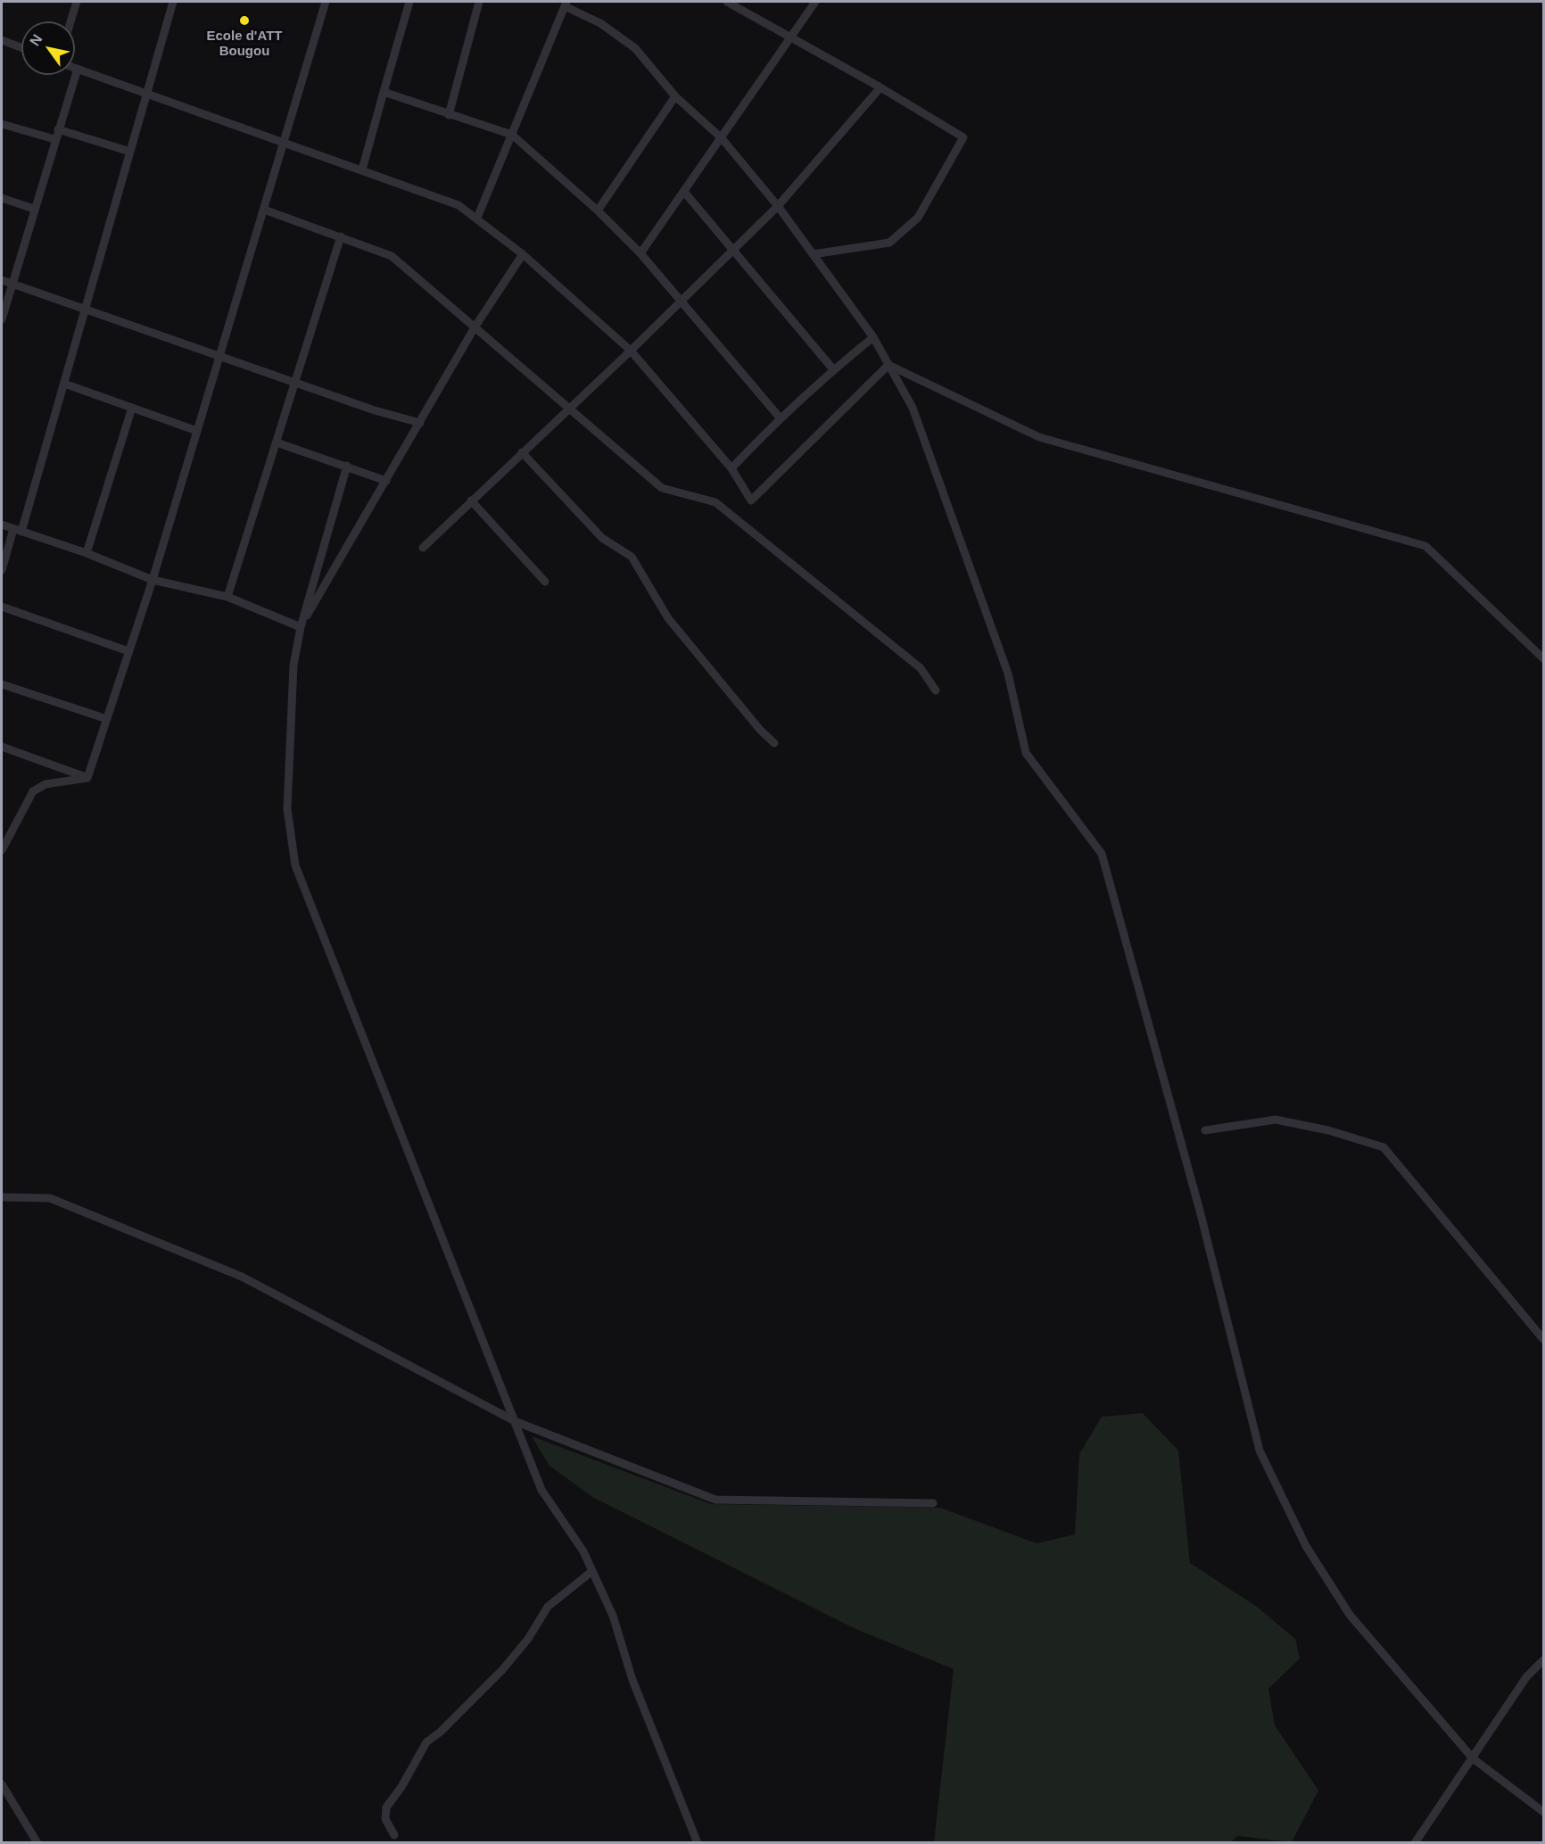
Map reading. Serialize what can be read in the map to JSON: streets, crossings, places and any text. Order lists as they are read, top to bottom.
{
  "places": ["Ecole d'ATT Bougou"],
  "north": "top left"
}
